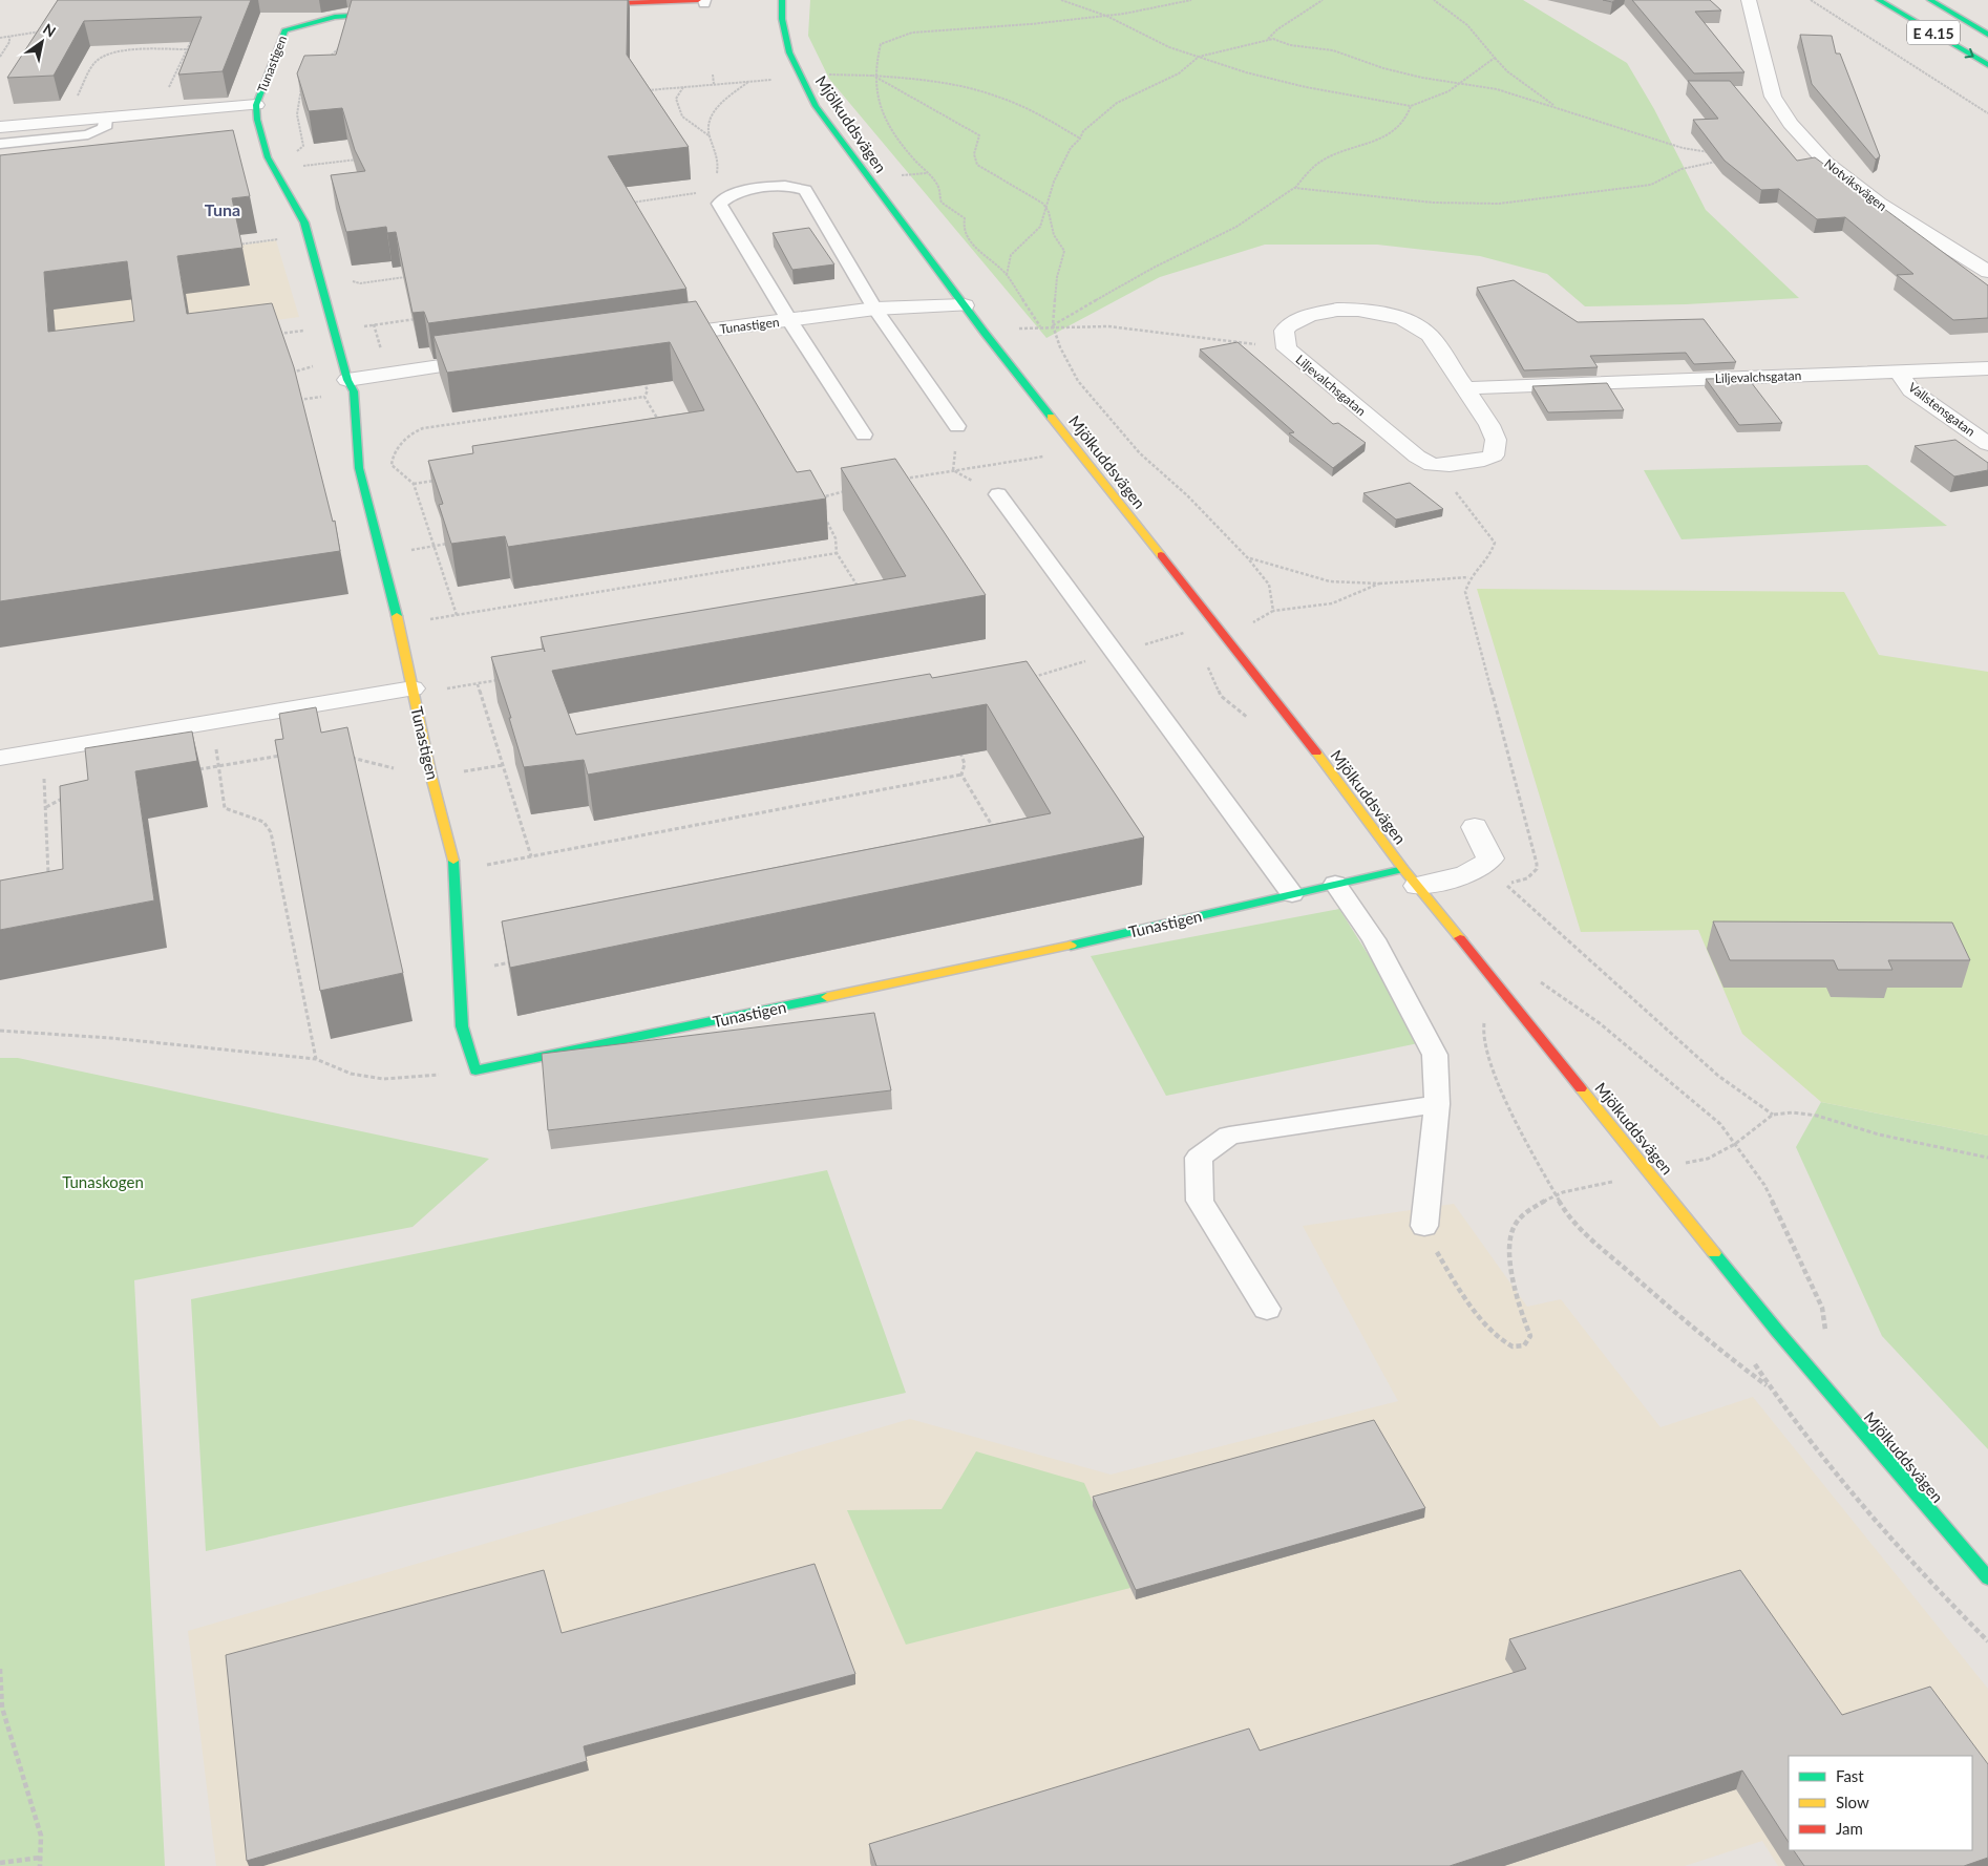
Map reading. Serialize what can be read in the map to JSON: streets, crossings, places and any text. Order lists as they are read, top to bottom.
{
  "streets": {
    "street": [
      "E 4.15",
      "Tunastigen",
      "Mjölkuddsvägen",
      "Notviksvägen",
      "Liljevalchsgatan",
      "Vallstensgatan"
    ]
  },
  "crossings": [
    ["Tunastigen", "Mjölkuddsvägen"],
    ["Liljevalchsgatan", "Vallstensgatan"]
  ],
  "districts": ["Tuna"],
  "parks": ["Tunaskogen"],
  "legend": ["Fast", "Slow", "Jam"],
  "north": "top right"
}
